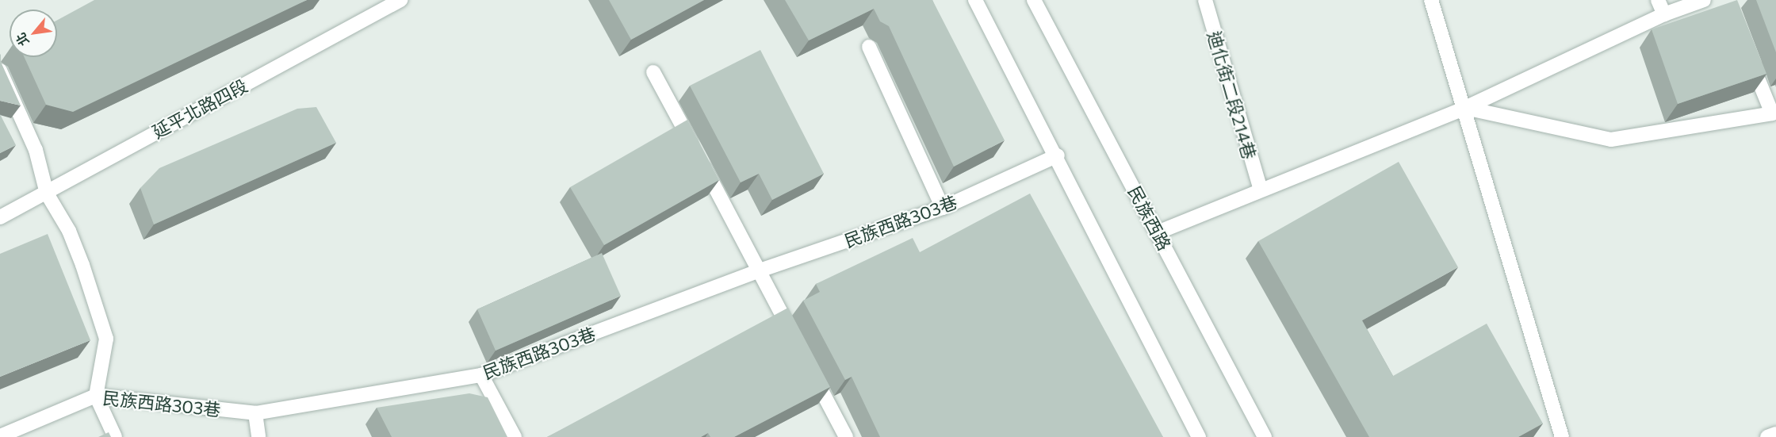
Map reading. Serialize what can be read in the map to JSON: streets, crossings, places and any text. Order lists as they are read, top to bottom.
{
  "streets": {
    "street": [
      "迪化街二段214巷",
      "延平北路四段",
      "民族西路",
      "民族西路303巷"
    ]
  },
  "north": "bottom left"
}
